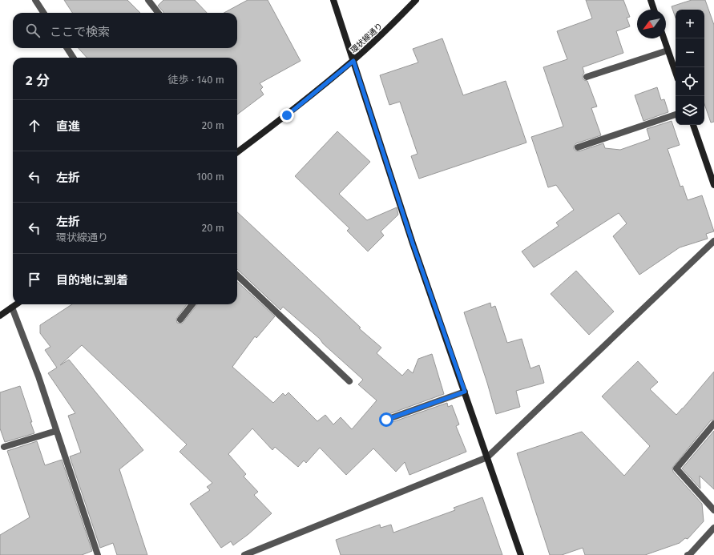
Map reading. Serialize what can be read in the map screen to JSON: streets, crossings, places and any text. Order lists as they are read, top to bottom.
{
  "streets": {
    "street": ["環状線通り"]
  },
  "north": "bottom left",
  "page": {
    "map_buttons": ["+", "−"],
    "search": "ここで検索",
    "heading": ["2 分", "徒歩 · 140 m"],
    "list": [
      ["直進", "20 m"],
      ["左折", "100 m"],
      ["左折", "環状線通り", "20 m"],
      "目的地に到着"
    ]
  }
}
